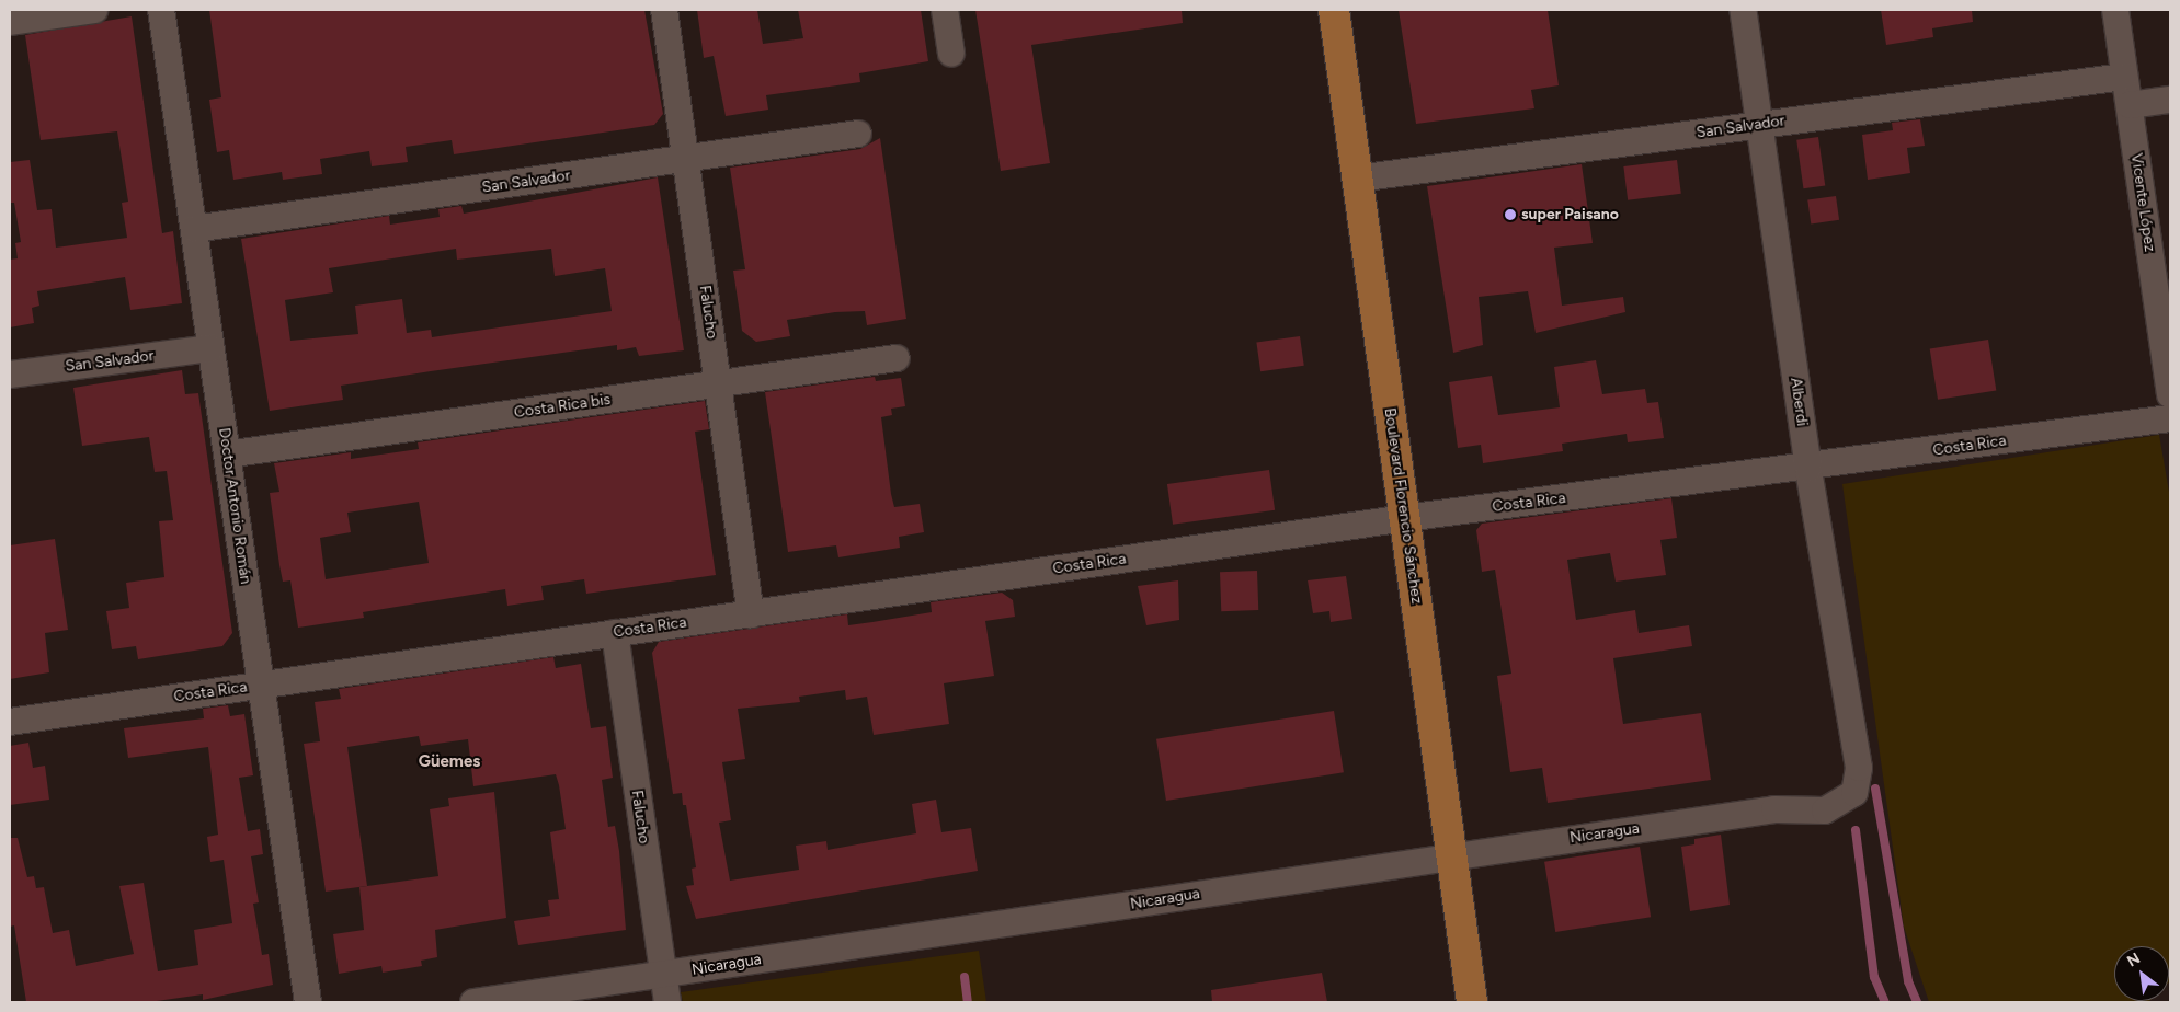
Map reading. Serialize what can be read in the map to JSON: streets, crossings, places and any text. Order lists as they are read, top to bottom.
{
  "streets": {
    "main road": ["Boulevard Florencio Sánchez"],
    "street": [
      "San Salvador",
      "Vicente López",
      "Falucho",
      "Alberdi",
      "Costa Rica bis",
      "Costa Rica",
      "Doctor Antonio Román",
      "Nicaragua"
    ]
  },
  "crossings": [
    ["San Salvador", "Vicente López"],
    ["San Salvador", "Falucho"],
    ["San Salvador", "Alberdi"],
    ["San Salvador", "Doctor Antonio Román"],
    ["San Salvador", "Boulevard Florencio Sánchez"],
    ["Falucho", "Costa Rica bis"],
    ["Falucho", "Costa Rica"],
    ["Falucho", "Nicaragua"],
    ["Alberdi", "Costa Rica"],
    ["Alberdi", "Nicaragua"],
    ["Costa Rica bis", "Doctor Antonio Román"],
    ["Costa Rica", "Doctor Antonio Román"],
    ["Costa Rica", "Boulevard Florencio Sánchez"],
    ["Boulevard Florencio Sánchez", "Nicaragua"]
  ],
  "districts": ["Güemes"],
  "places": ["super Paisano"],
  "north": "top left"
}
